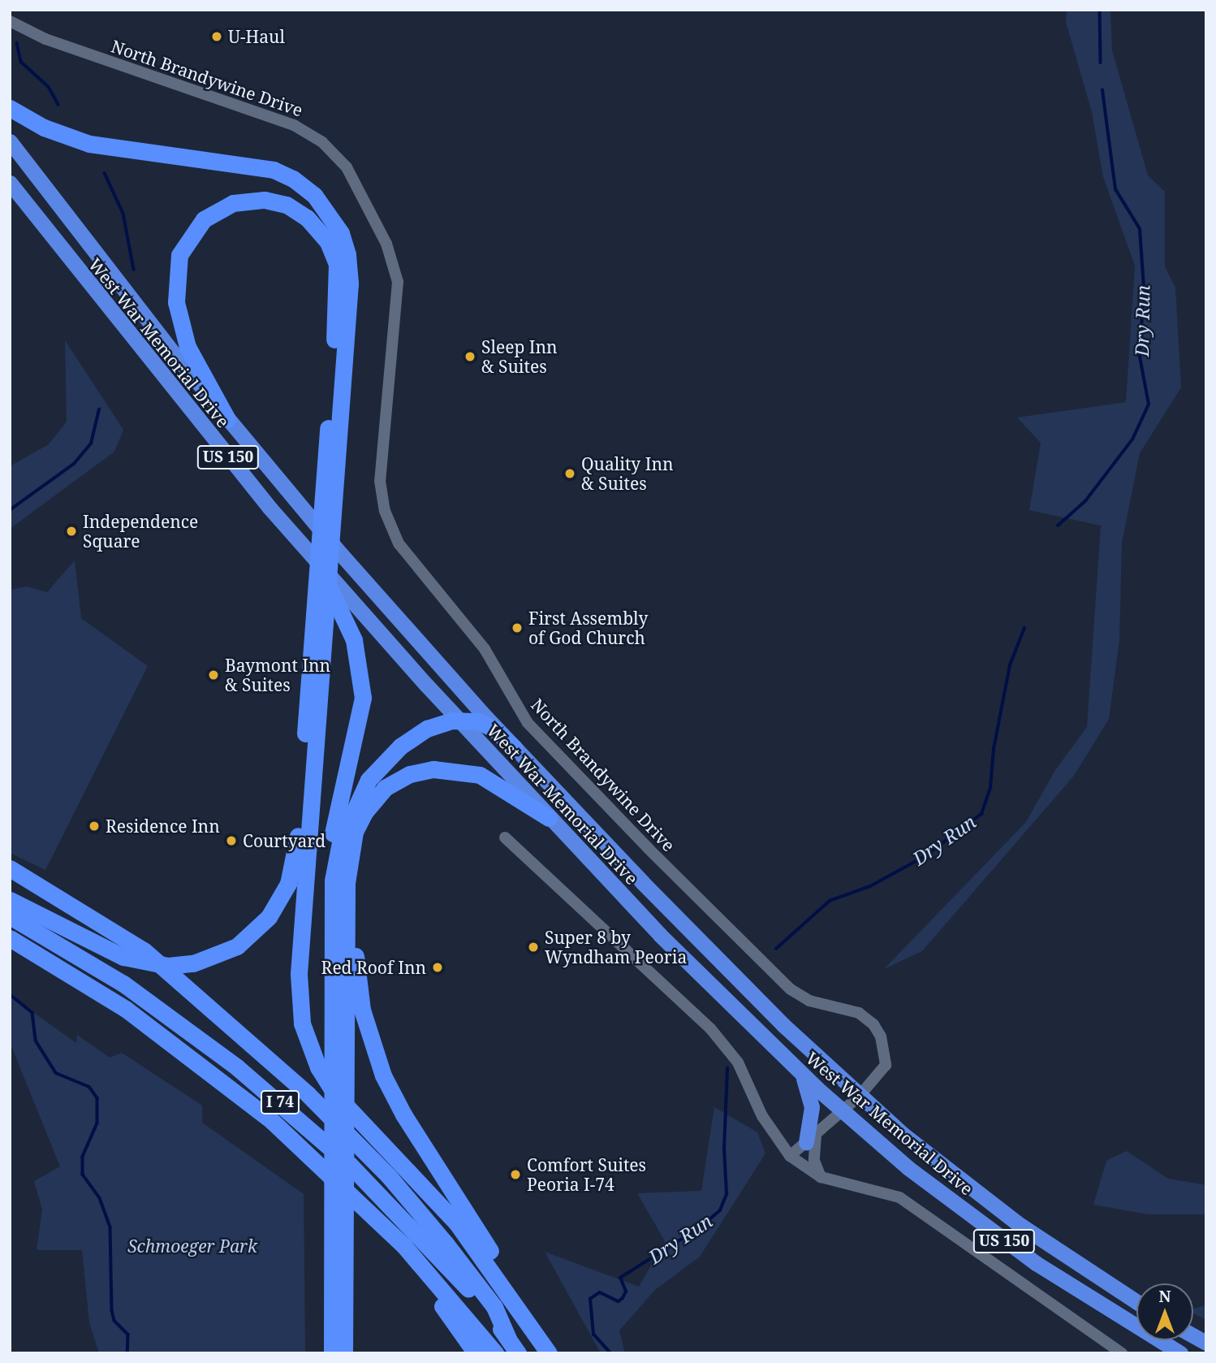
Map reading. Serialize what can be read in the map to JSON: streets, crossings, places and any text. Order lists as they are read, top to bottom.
{
  "streets": {
    "highway": ["West War Memorial Drive", "US 150", "I 74"],
    "street": ["North Brandywine Drive"]
  },
  "crossings": [
    ["North Brandywine Drive", "West War Memorial Drive"]
  ],
  "water": ["Dry Run"],
  "parks": ["Schmoeger Park"],
  "places": [
    "U-Haul",
    "Sleep Inn & Suites",
    "Quality Inn & Suites",
    "Independence Square",
    "First Assembly of God Church",
    "Baymont Inn & Suites",
    "Residence Inn",
    "Courtyard",
    "Super 8 by Wyndham Peoria",
    "Red Roof Inn",
    "Comfort Suites Peoria I-74"
  ],
  "north": "top"
}
